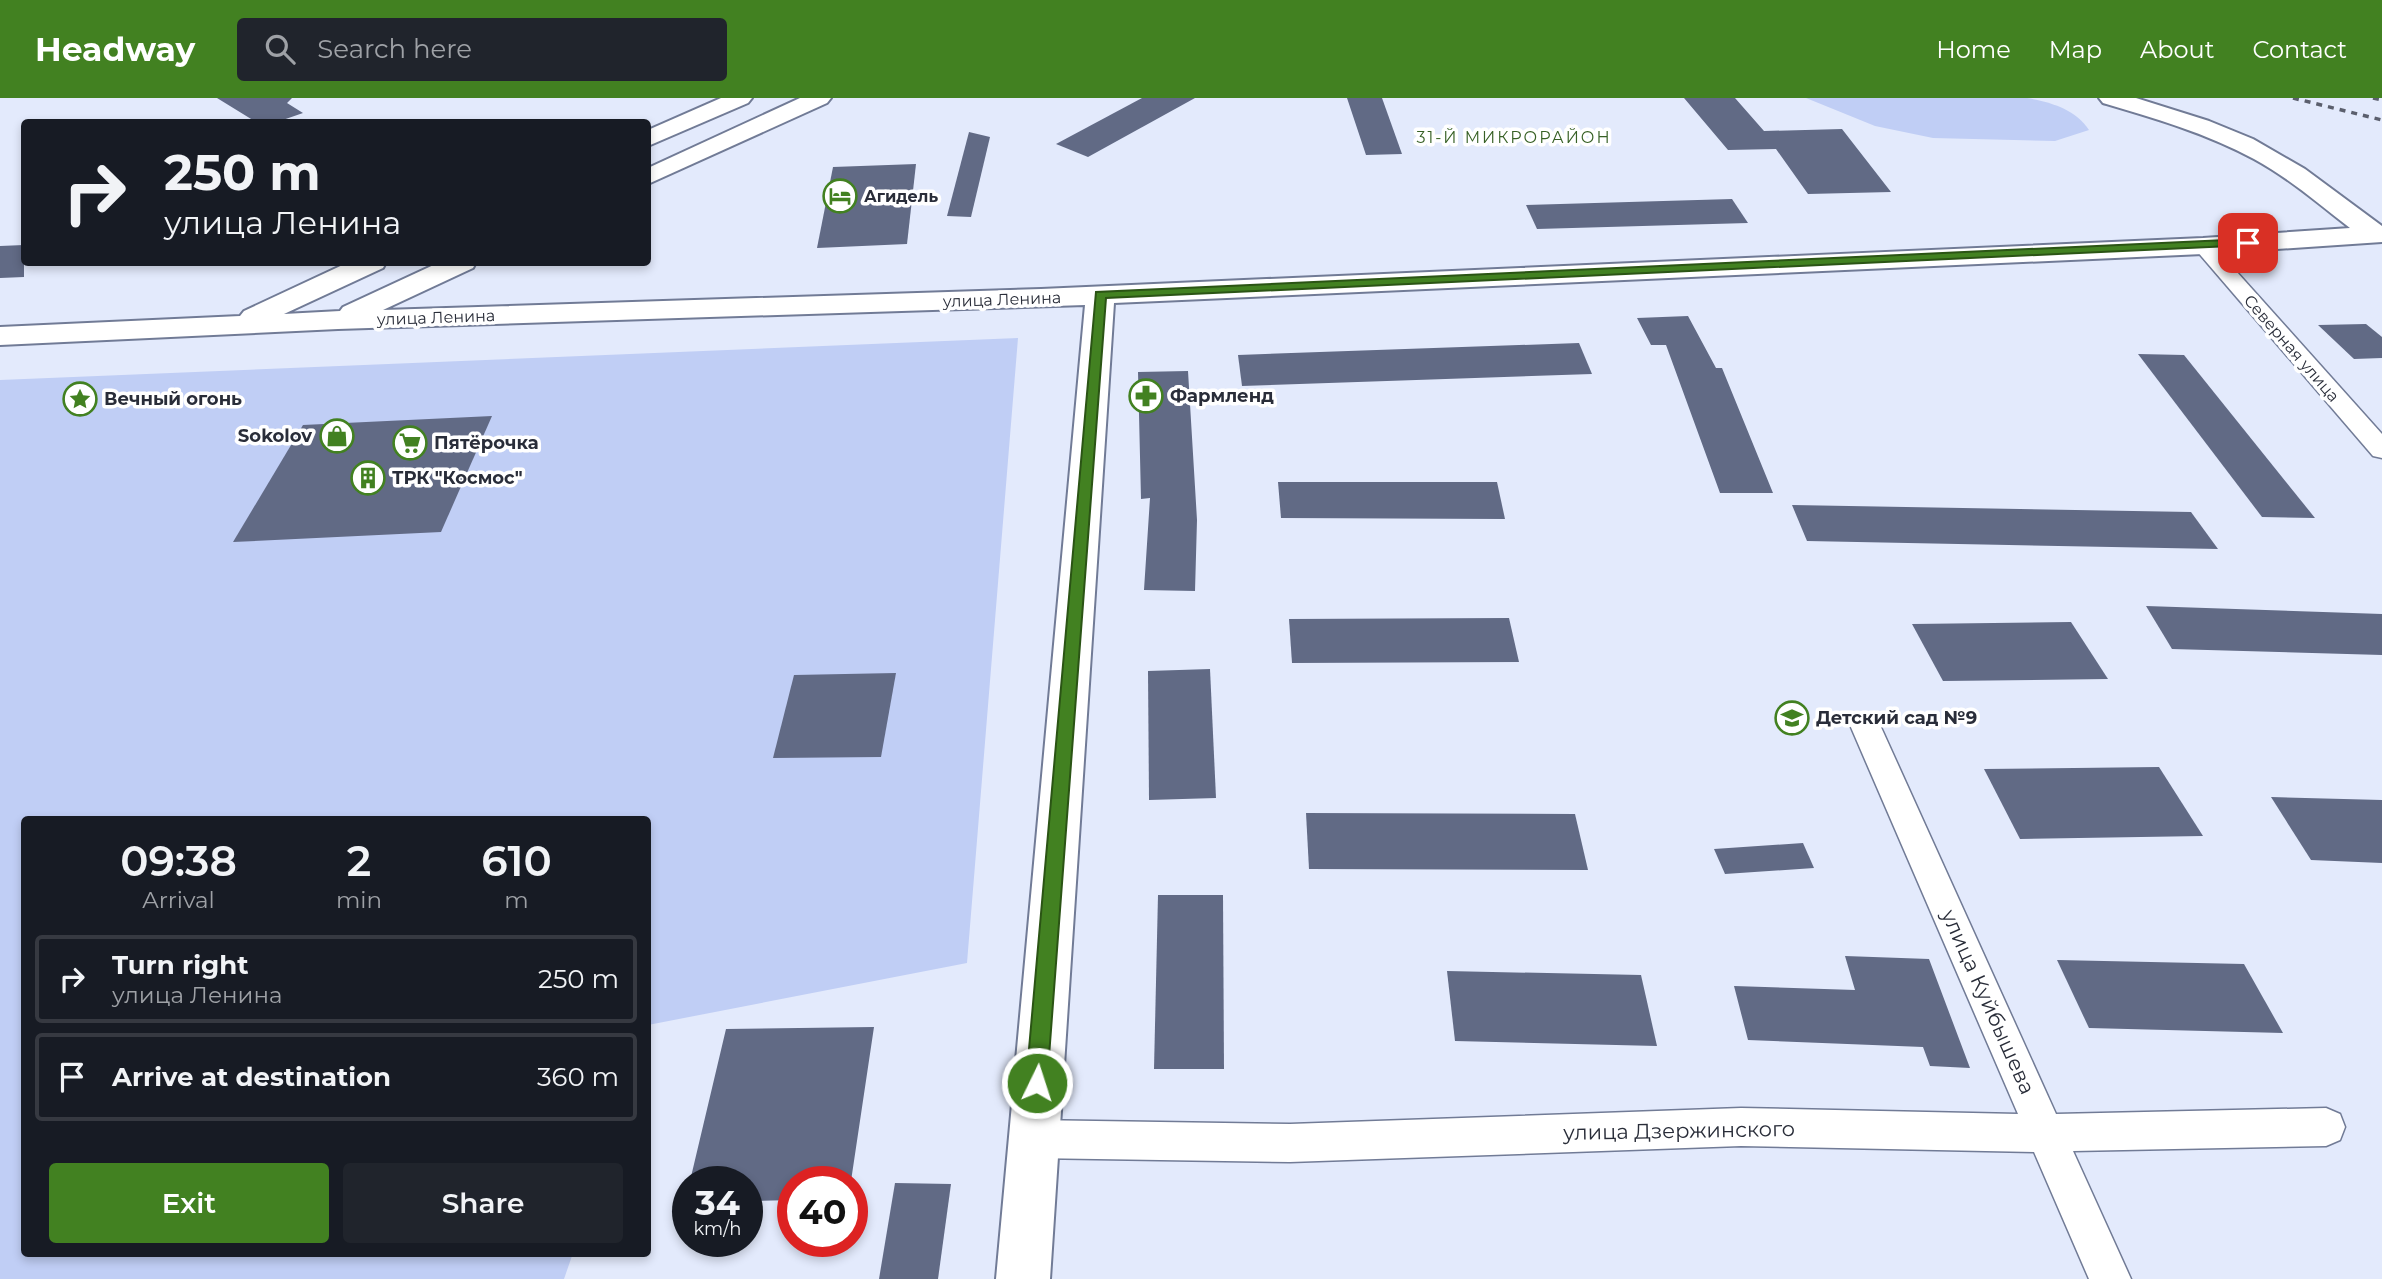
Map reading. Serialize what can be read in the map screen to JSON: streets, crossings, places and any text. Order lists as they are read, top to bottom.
{
  "streets": {
    "street": [
      "улица Ленина",
      "Северная улица",
      "улица Куйбышева",
      "улица Дзержинского"
    ]
  },
  "crossings": [
    ["улица Ленина", "Северная улица"],
    ["улица Куйбышева", "улица Дзержинского"]
  ],
  "districts": ["31-Й МИКРОРАЙОН"],
  "places": {
    "hotel": ["Агидель"],
    "pharmacy": ["Фармленд"],
    "place": ["Вечный огонь"],
    "shop": ["Sokolov"],
    "supermarket": ["Пятёрочка"],
    "building": ["ТРК \"Космос\""],
    "school or university": ["Детский сад №9"]
  },
  "page": {
    "header": "Headway",
    "search": "Search here",
    "nav": [
      "Home",
      "Map",
      "About",
      "Contact"
    ],
    "turn": ["250 m", "улица Ленина"],
    "eta": [
      "09:38",
      "Arrival",
      "2",
      "min",
      "610",
      "m"
    ],
    "list": [
      {
        "name": "Turn right",
        "note": "улица Ленина",
        "value": "250 m"
      },
      {
        "name": "Arrive at destination",
        "value": "360 m"
      }
    ],
    "buttons": ["Exit", "Share"],
    "speed": "34 km/h",
    "limit": "40"
  }
}
